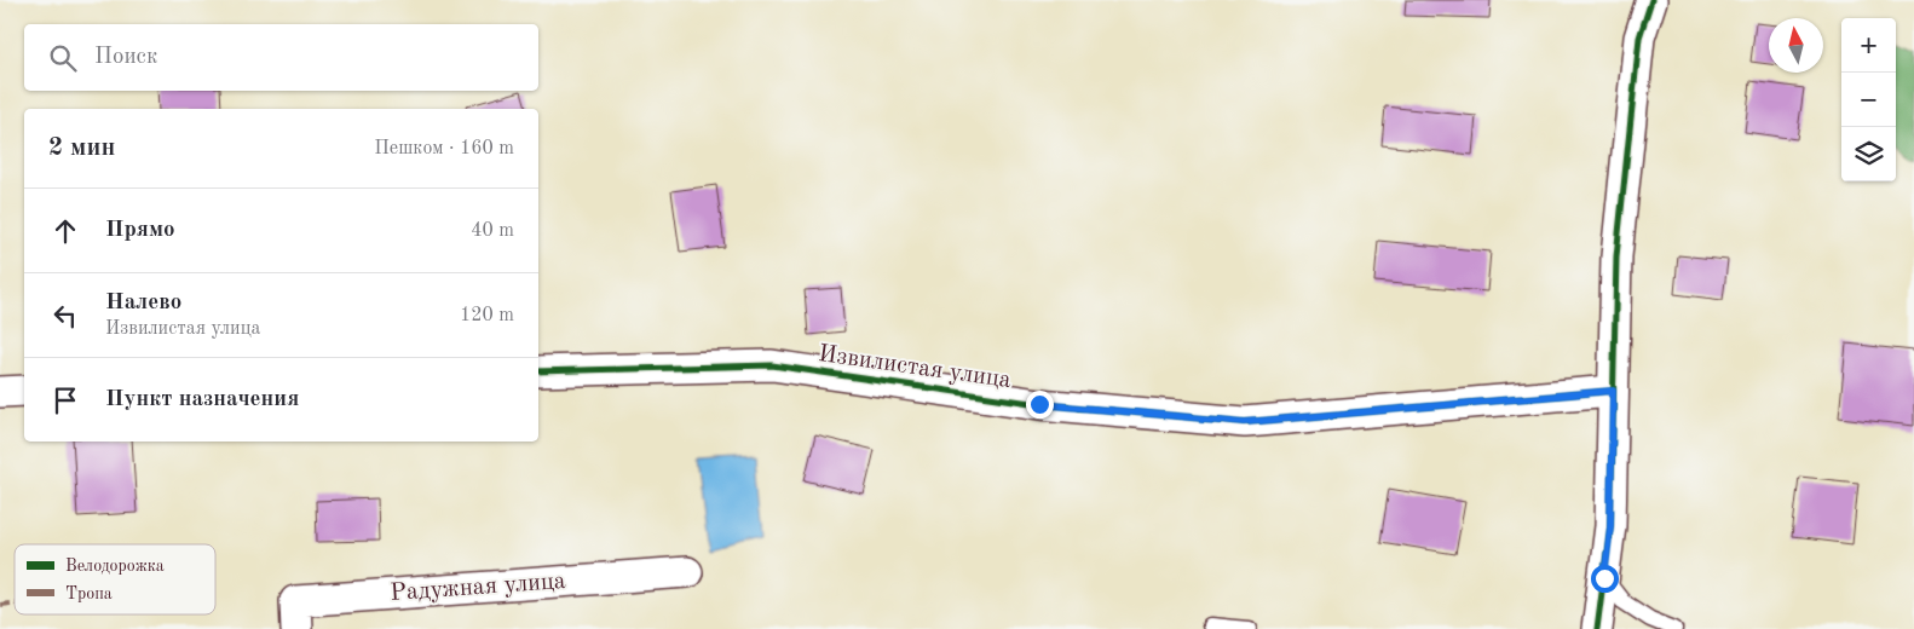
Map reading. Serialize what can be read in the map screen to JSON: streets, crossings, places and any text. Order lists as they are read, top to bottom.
{
  "streets": {
    "street": ["Извилистая улица", "Радужная улица"]
  },
  "legend": ["Велодорожка", "Тропа"],
  "north": "top",
  "page": {
    "map_buttons": ["+", "−"],
    "search": "Поиск",
    "heading": ["2 мин", "Пешком · 160 m"],
    "list": [
      ["Прямо", "40 m"],
      ["Налево", "Извилистая улица", "120 m"],
      "Пункт назначения"
    ]
  }
}
